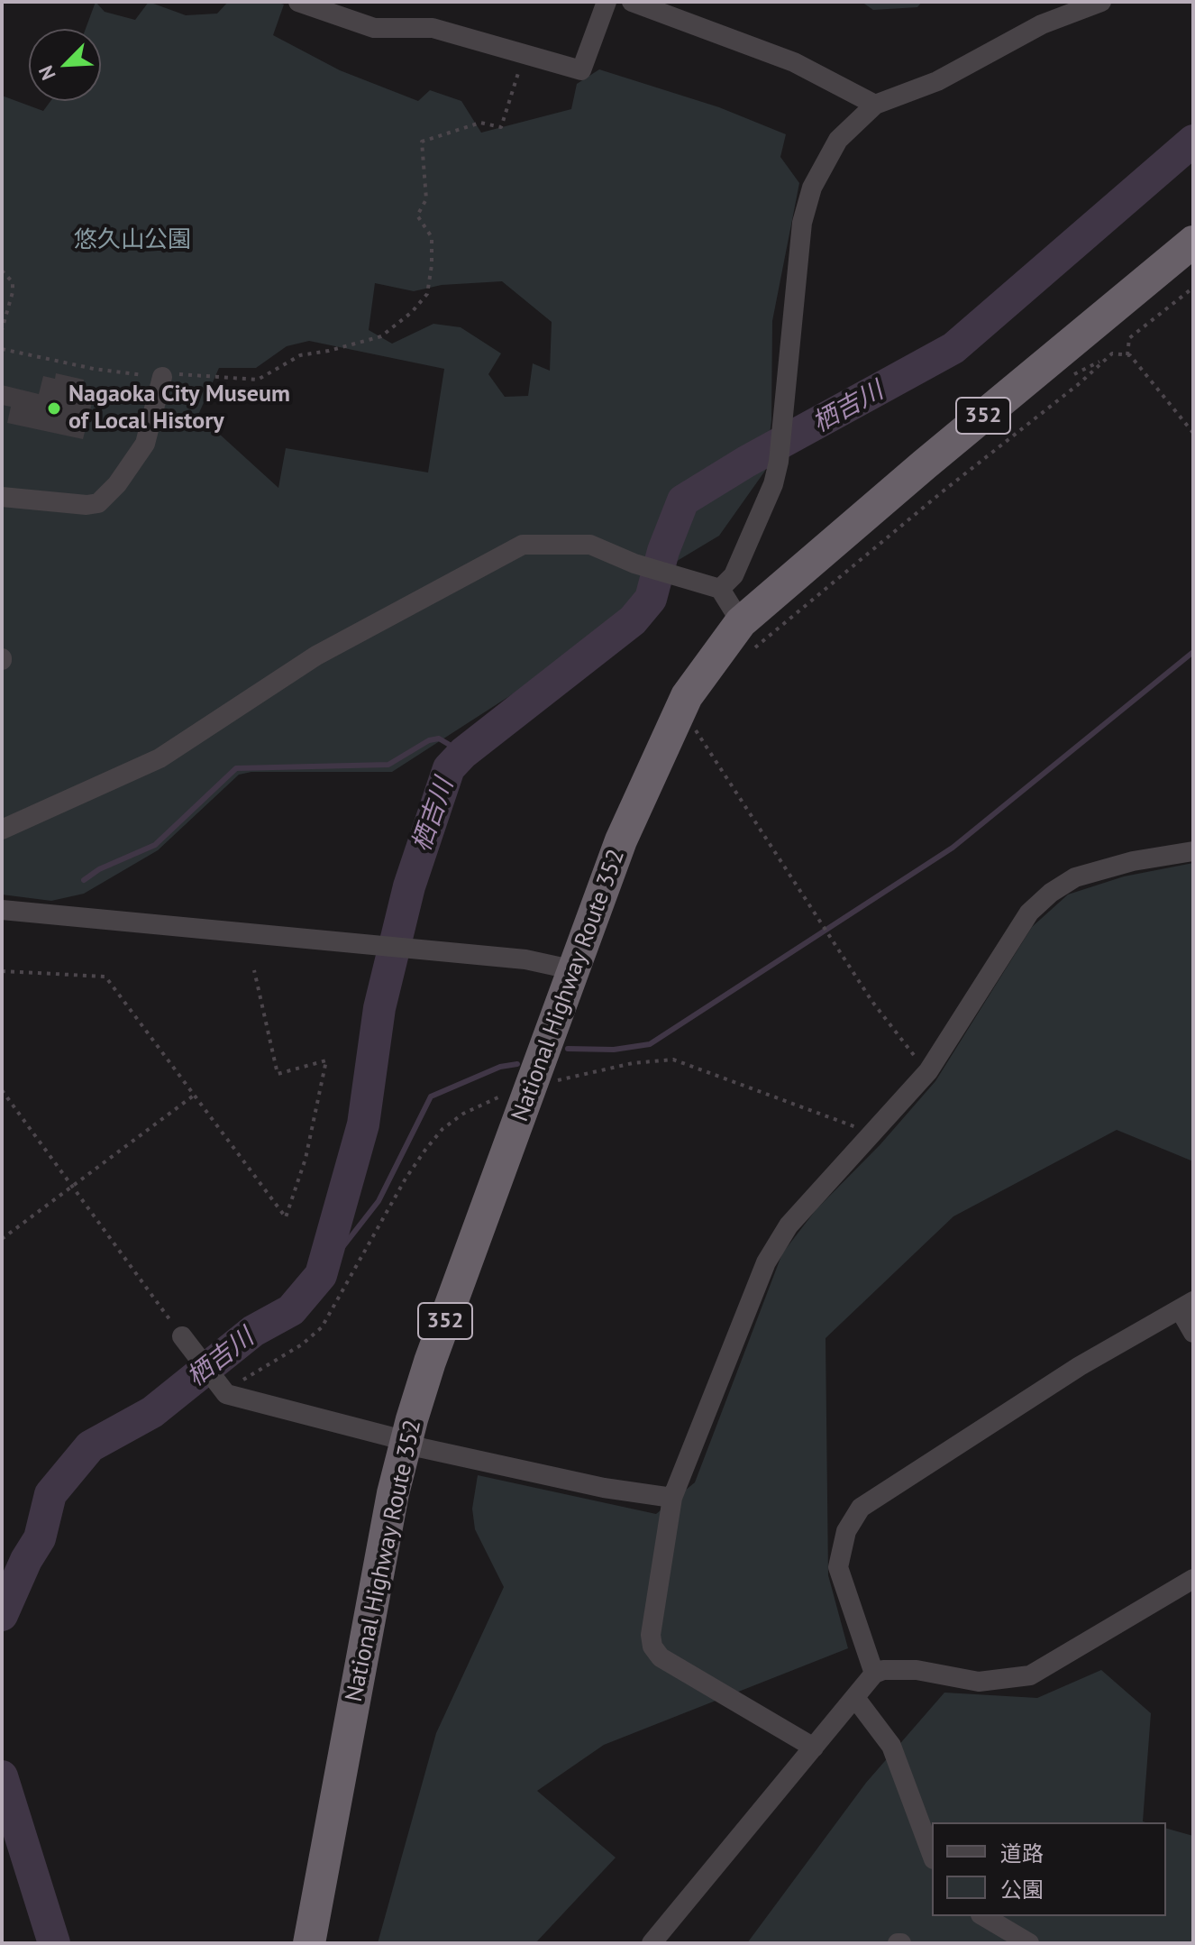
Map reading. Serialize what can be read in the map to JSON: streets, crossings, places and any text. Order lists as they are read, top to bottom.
{
  "streets": {
    "highway": ["352", "National Highway Route 352"]
  },
  "water": ["栖吉川"],
  "parks": ["悠久山公園"],
  "places": ["Nagaoka City Museum of Local History"],
  "legend": ["道路", "公園"],
  "north": "bottom left"
}
